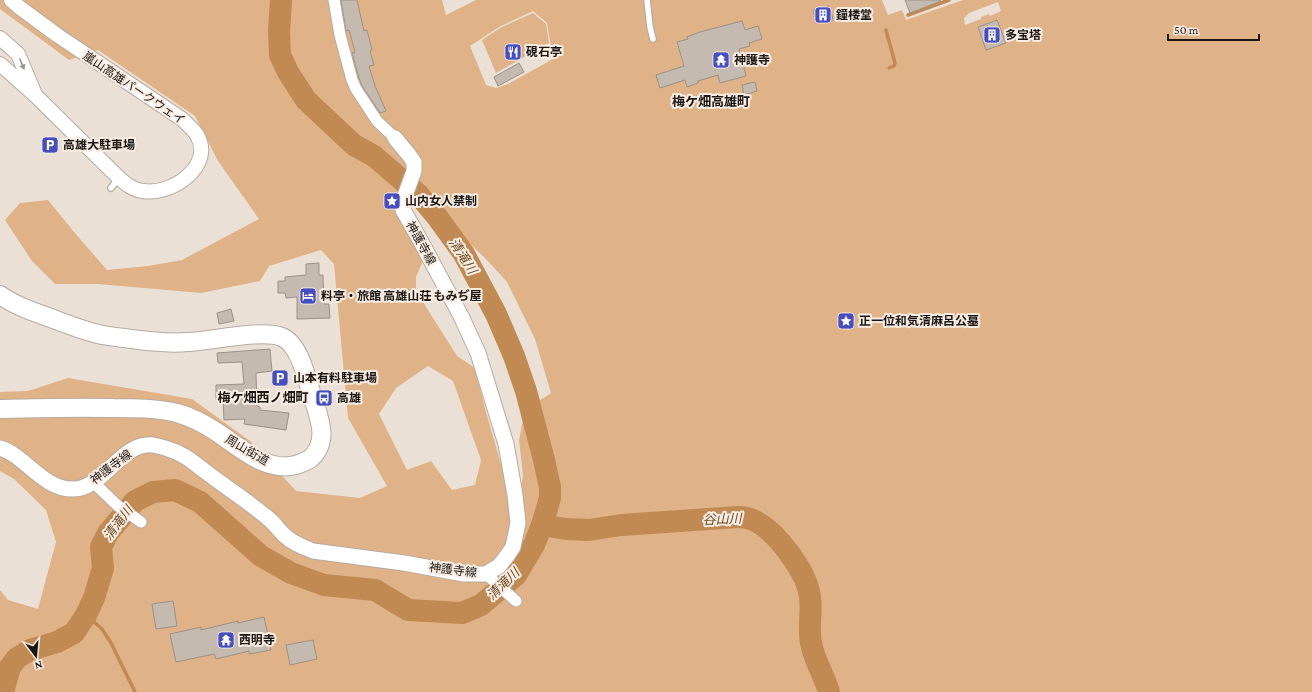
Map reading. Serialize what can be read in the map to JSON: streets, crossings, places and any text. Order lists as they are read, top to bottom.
{
  "streets": {
    "highway": ["周山街道"],
    "main road": ["神護寺線"],
    "street": ["嵐山高雄パークウェイ"]
  },
  "districts": ["梅ケ畑高雄町", "梅ケ畑西ノ畑町"],
  "water": ["清滝川", "谷山川"],
  "places": {
    "building": ["鐘楼堂", "多宝塔"],
    "restaurant": ["硯石亭"],
    "temple": ["神護寺", "西明寺"],
    "parking": ["高雄大駐車場", "山本有料駐車場"],
    "place": ["山内女人禁制", "正一位和気清麻呂公墓"],
    "hotel": ["料亭・旅館 高雄山荘 もみぢ屋"],
    "bus stop": ["高雄"]
  },
  "scale_bar": "50 m",
  "north": "bottom"
}
